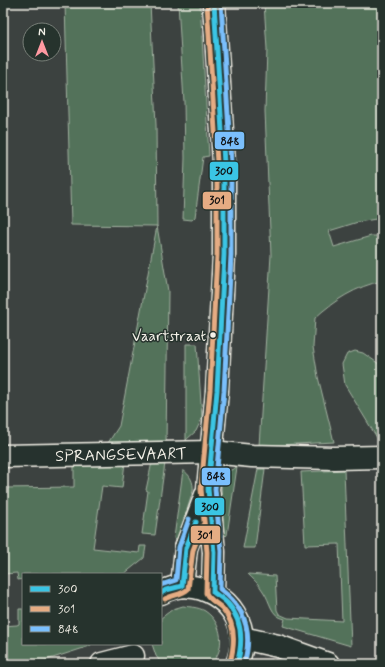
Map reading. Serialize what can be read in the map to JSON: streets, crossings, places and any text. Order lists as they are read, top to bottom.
{
  "streets": {
    "street": ["SPRANGSEVAART"]
  },
  "places": ["Vaartstraat"],
  "lines": ["transit line 300", "transit line 301", "transit line 848"],
  "legend": ["300", "301", "848"],
  "north": "top"
}
